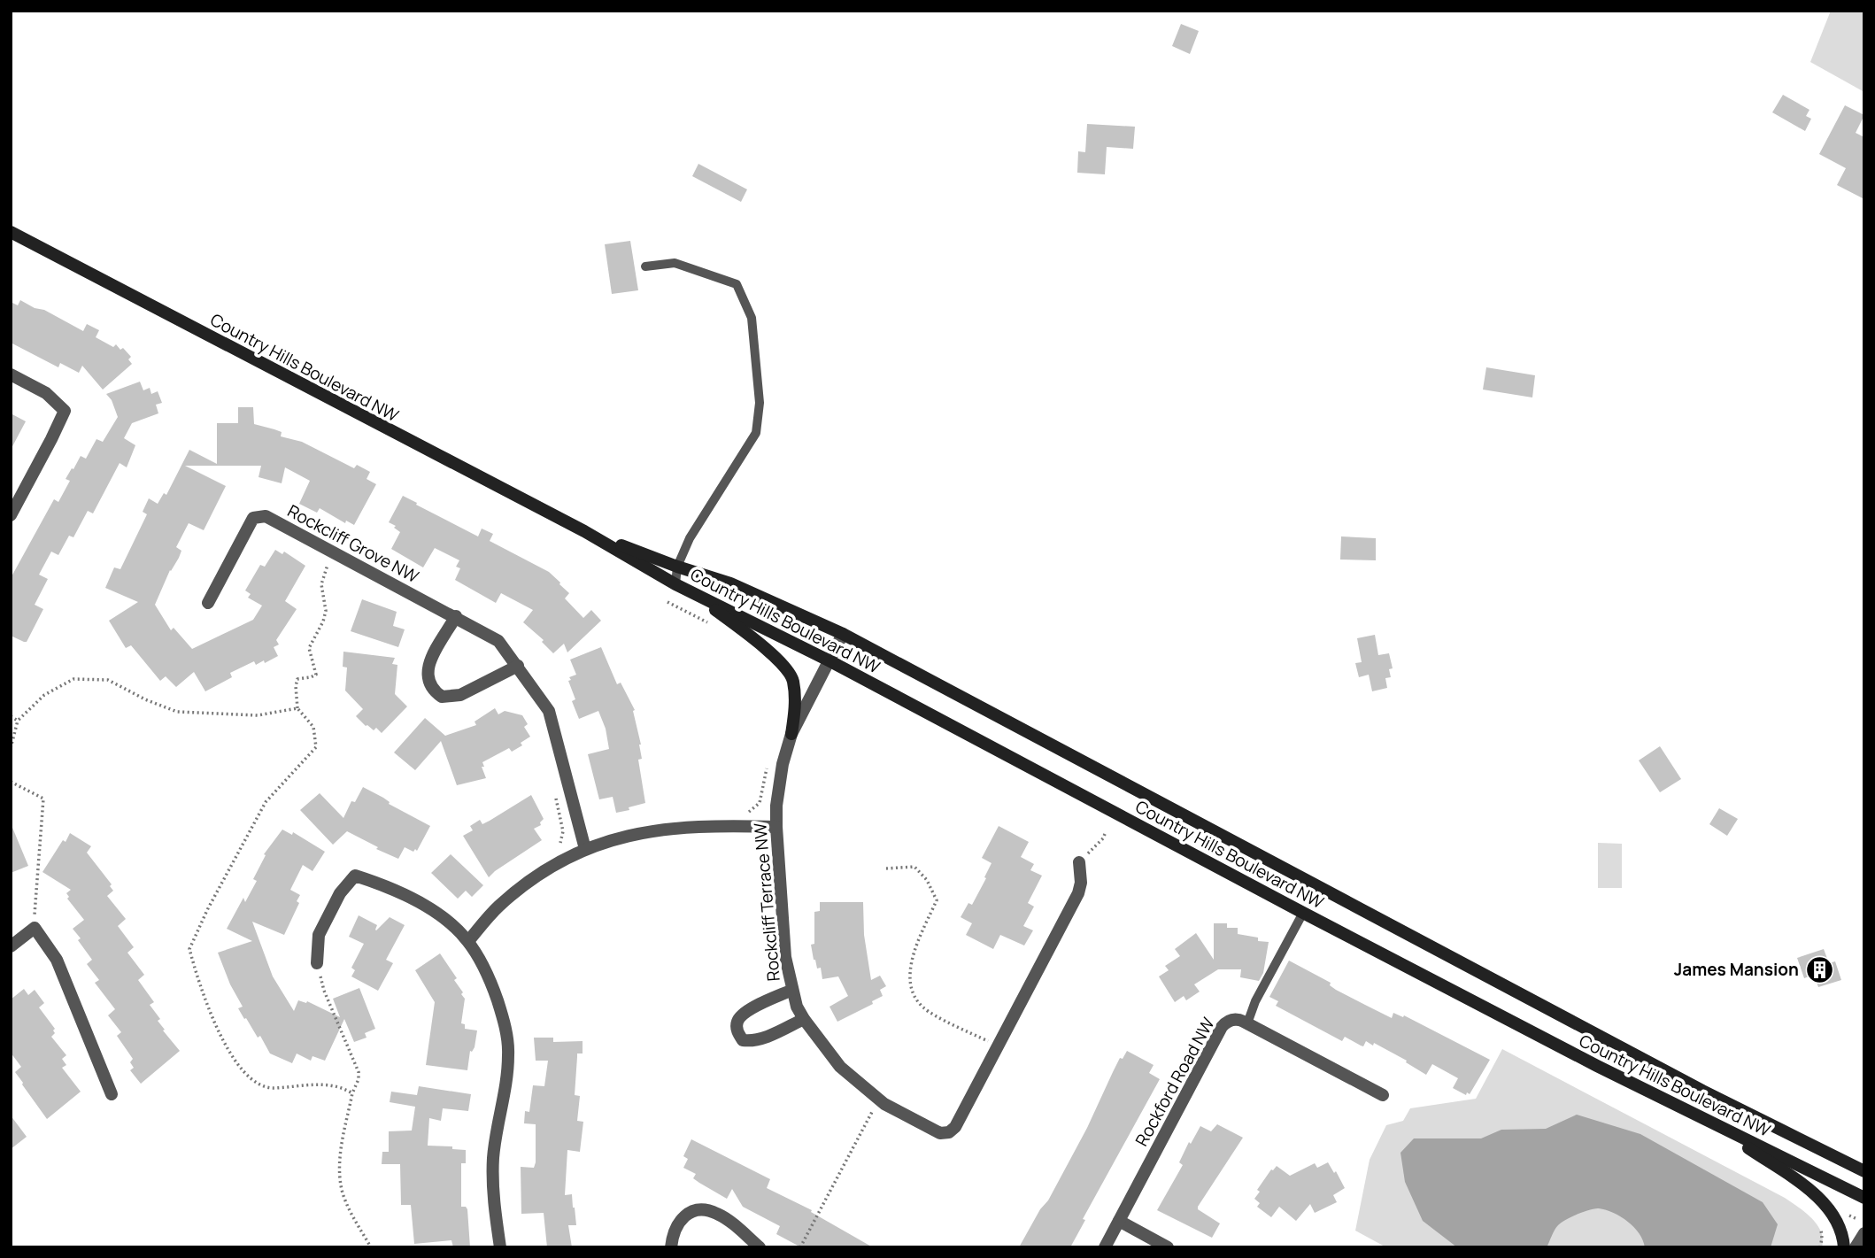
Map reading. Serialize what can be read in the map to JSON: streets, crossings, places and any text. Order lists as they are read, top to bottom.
{
  "streets": {
    "main road": ["Country Hills Boulevard NW"],
    "street": ["Rockcliff Grove NW", "Rockcliff Terrace NW", "Rockford Road NW"]
  },
  "crossings": [
    ["Country Hills Boulevard NW", "Rockcliff Terrace NW"]
  ],
  "places": {
    "building": ["James Mansion"]
  }
}
